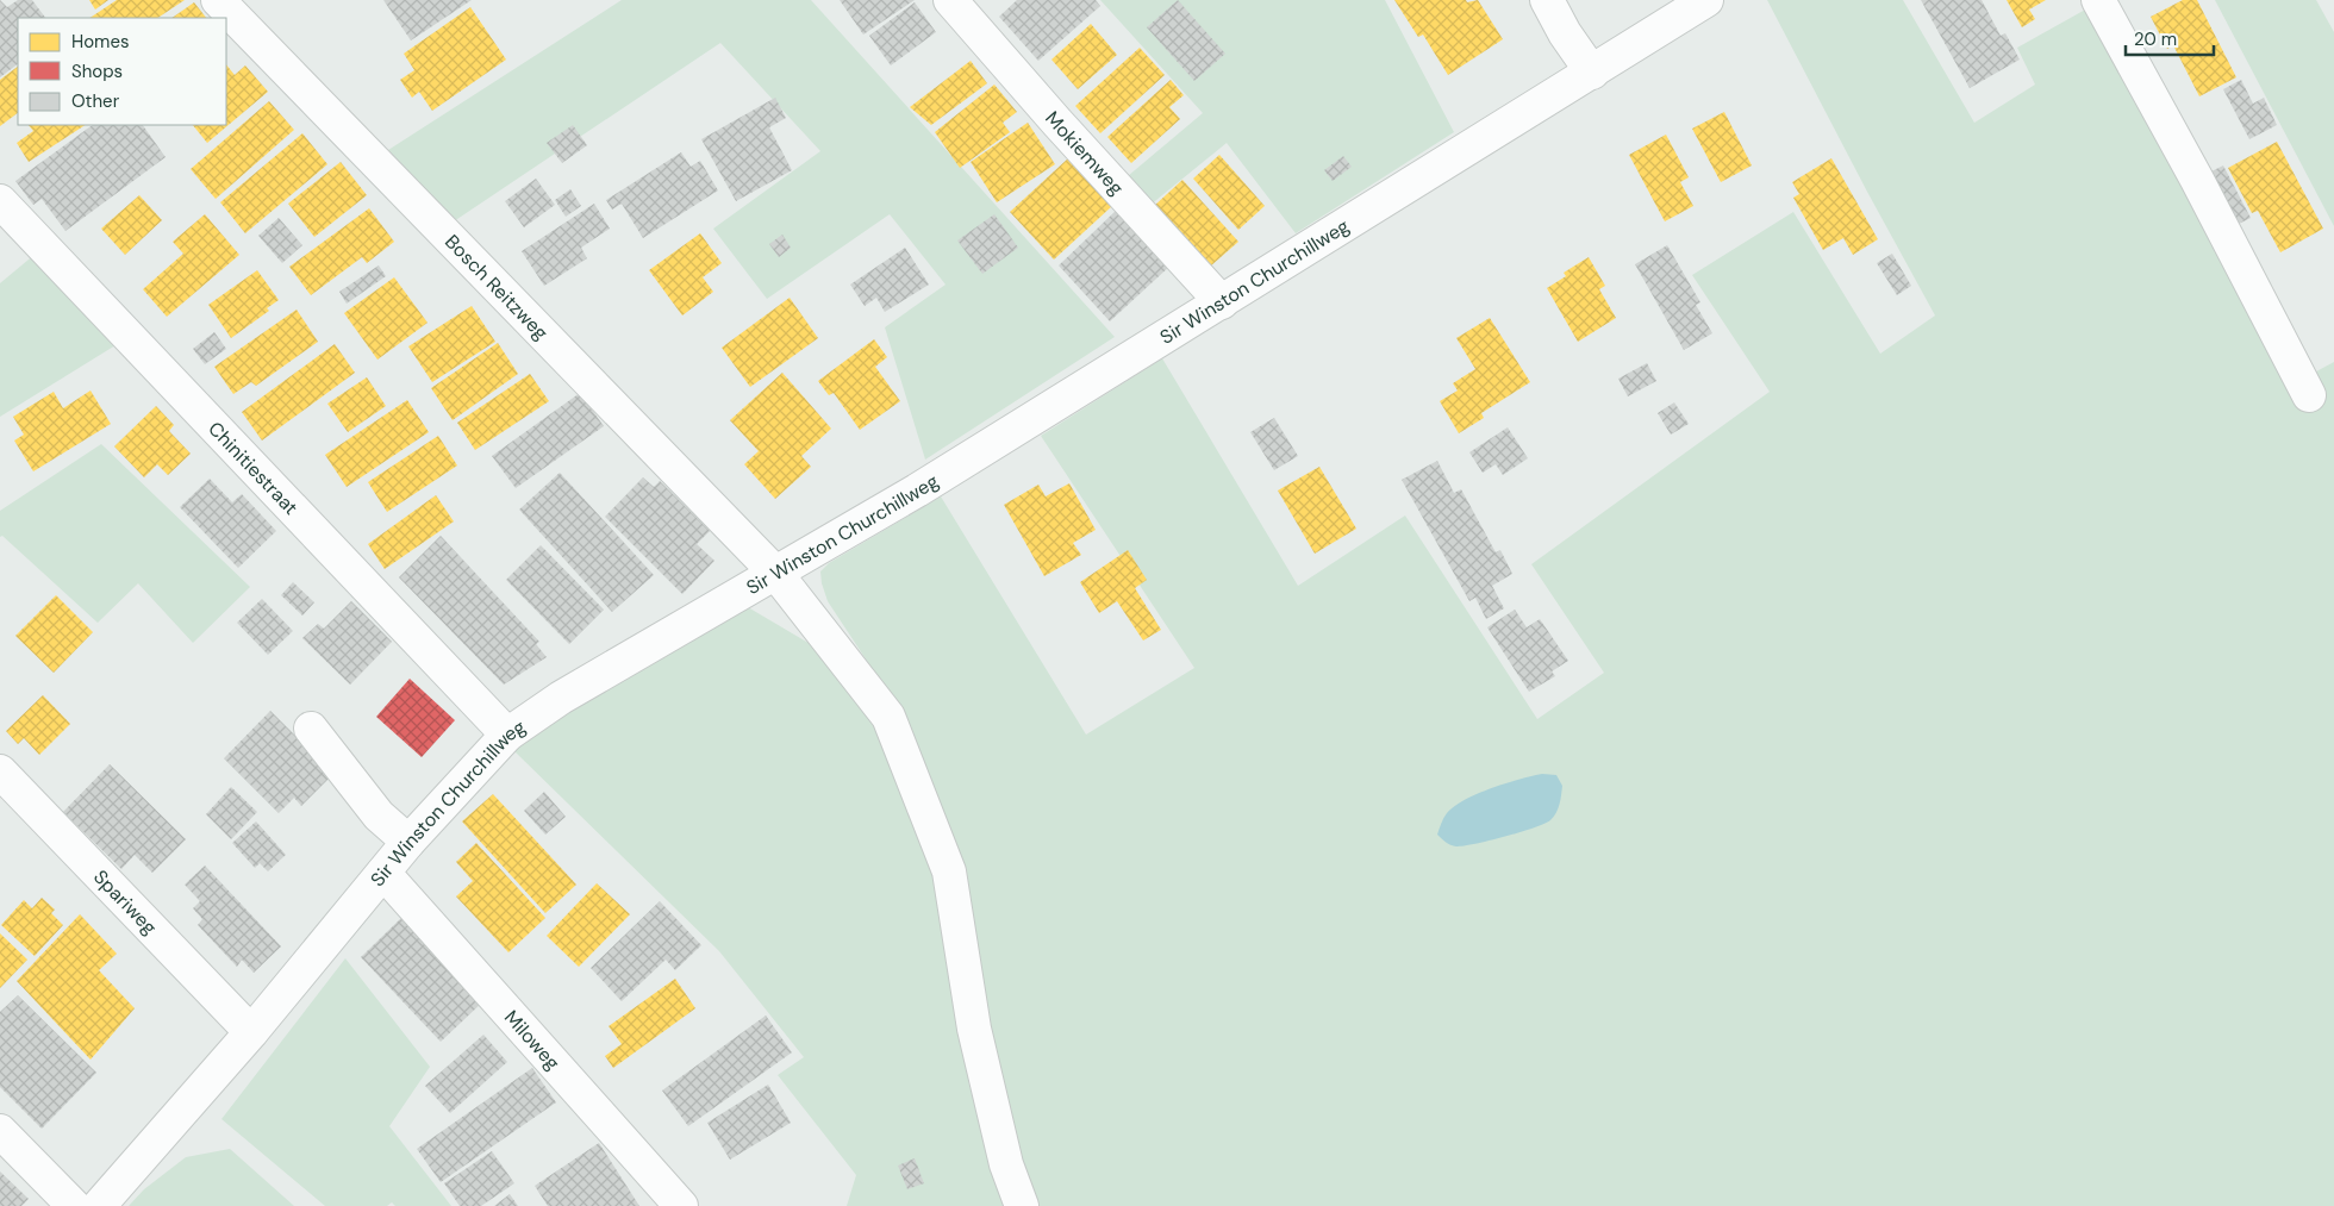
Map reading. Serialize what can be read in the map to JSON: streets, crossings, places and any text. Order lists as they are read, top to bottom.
{
  "streets": {
    "street": [
      "Mokiemweg",
      "Sir Winston Churchillweg",
      "Bosch Reitzweg",
      "Chinitiestraat",
      "Spariweg",
      "Miloweg"
    ]
  },
  "crossings": [
    ["Mokiemweg", "Sir Winston Churchillweg"],
    ["Sir Winston Churchillweg", "Bosch Reitzweg"],
    ["Sir Winston Churchillweg", "Chinitiestraat"],
    ["Sir Winston Churchillweg", "Spariweg"],
    ["Sir Winston Churchillweg", "Miloweg"]
  ],
  "legend": ["Homes", "Shops", "Other"],
  "scale_bar": "20 m"
}
